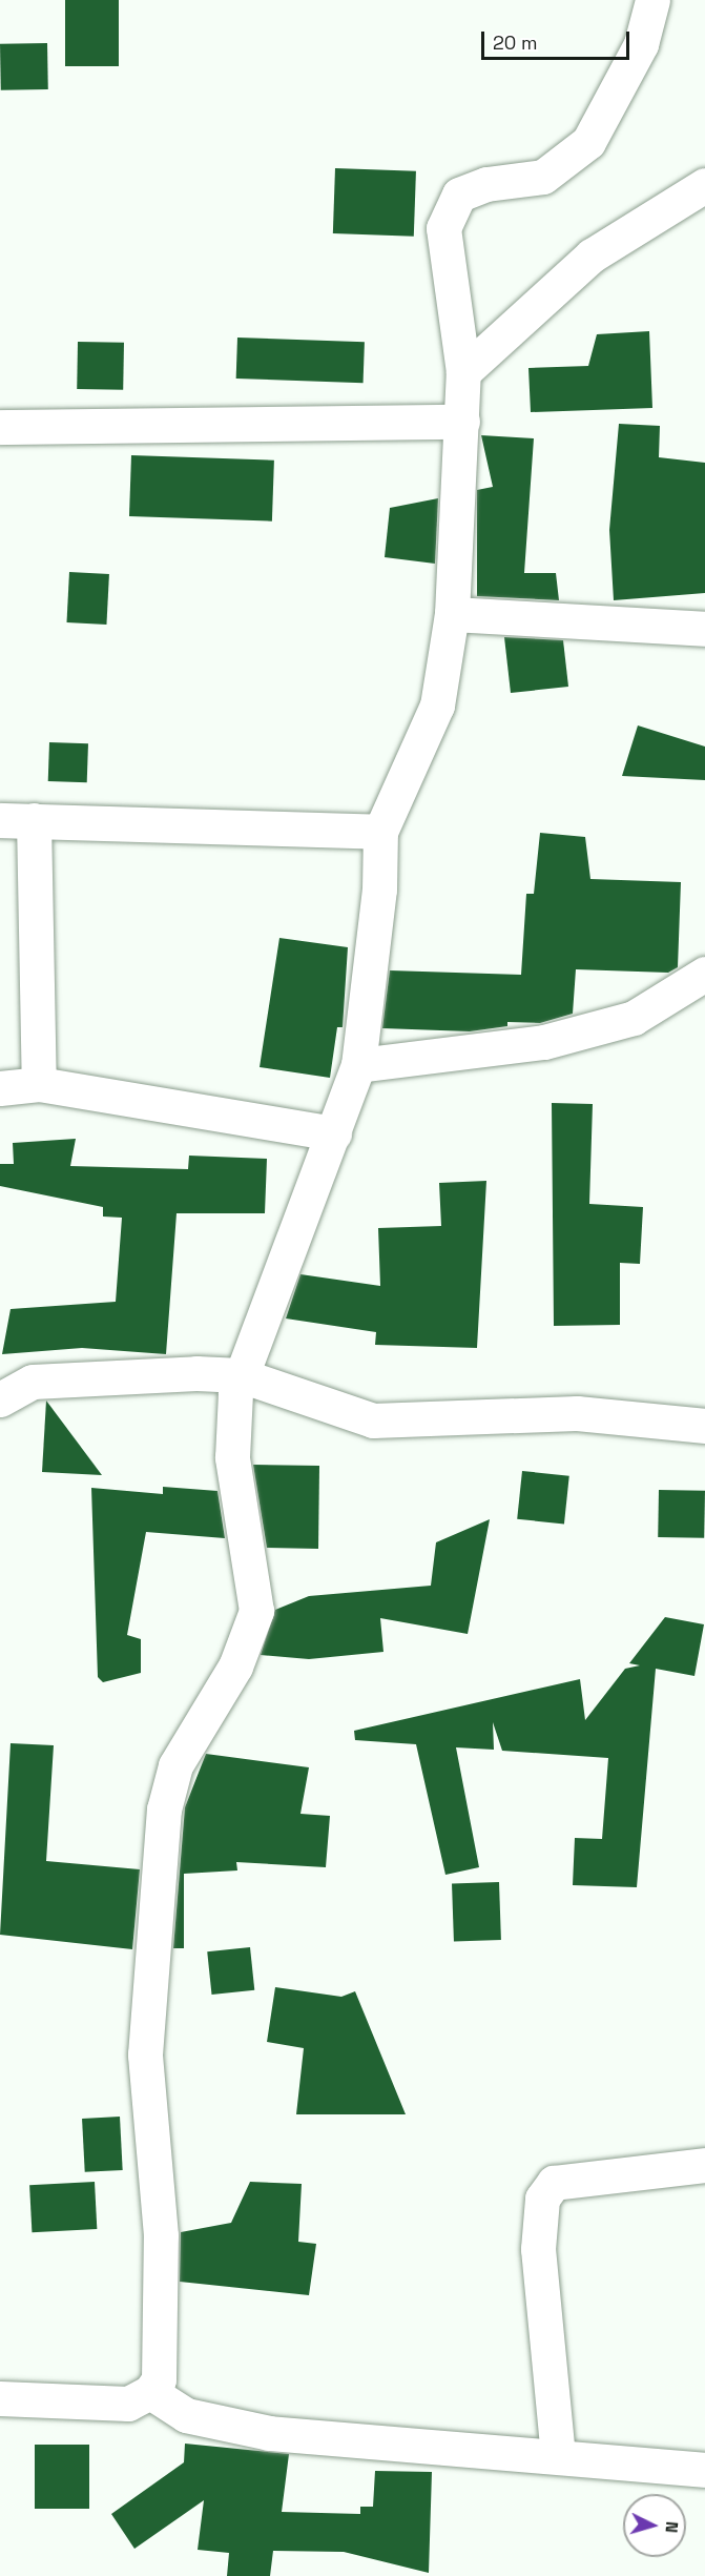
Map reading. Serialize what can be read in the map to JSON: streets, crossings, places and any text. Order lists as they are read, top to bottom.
{
  "scale_bar": "20 m",
  "north": "right"
}
